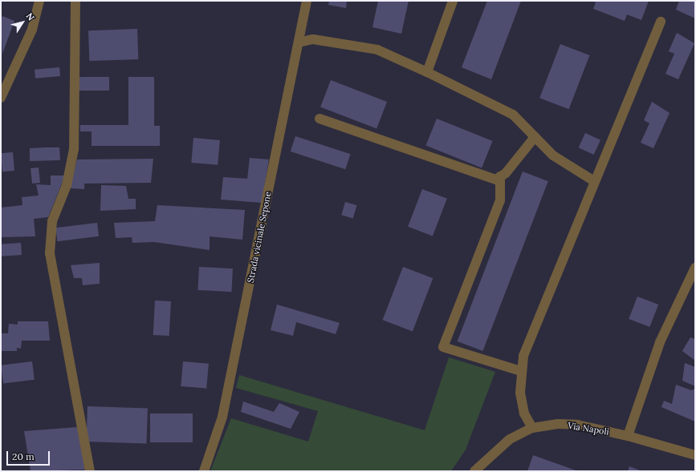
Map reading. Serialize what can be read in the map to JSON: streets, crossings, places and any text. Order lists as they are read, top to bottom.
{
  "streets": {
    "street": ["Strada vicinale Sepone", "Via Napoli"]
  },
  "scale_bar": "20 m",
  "north": "top right"
}
